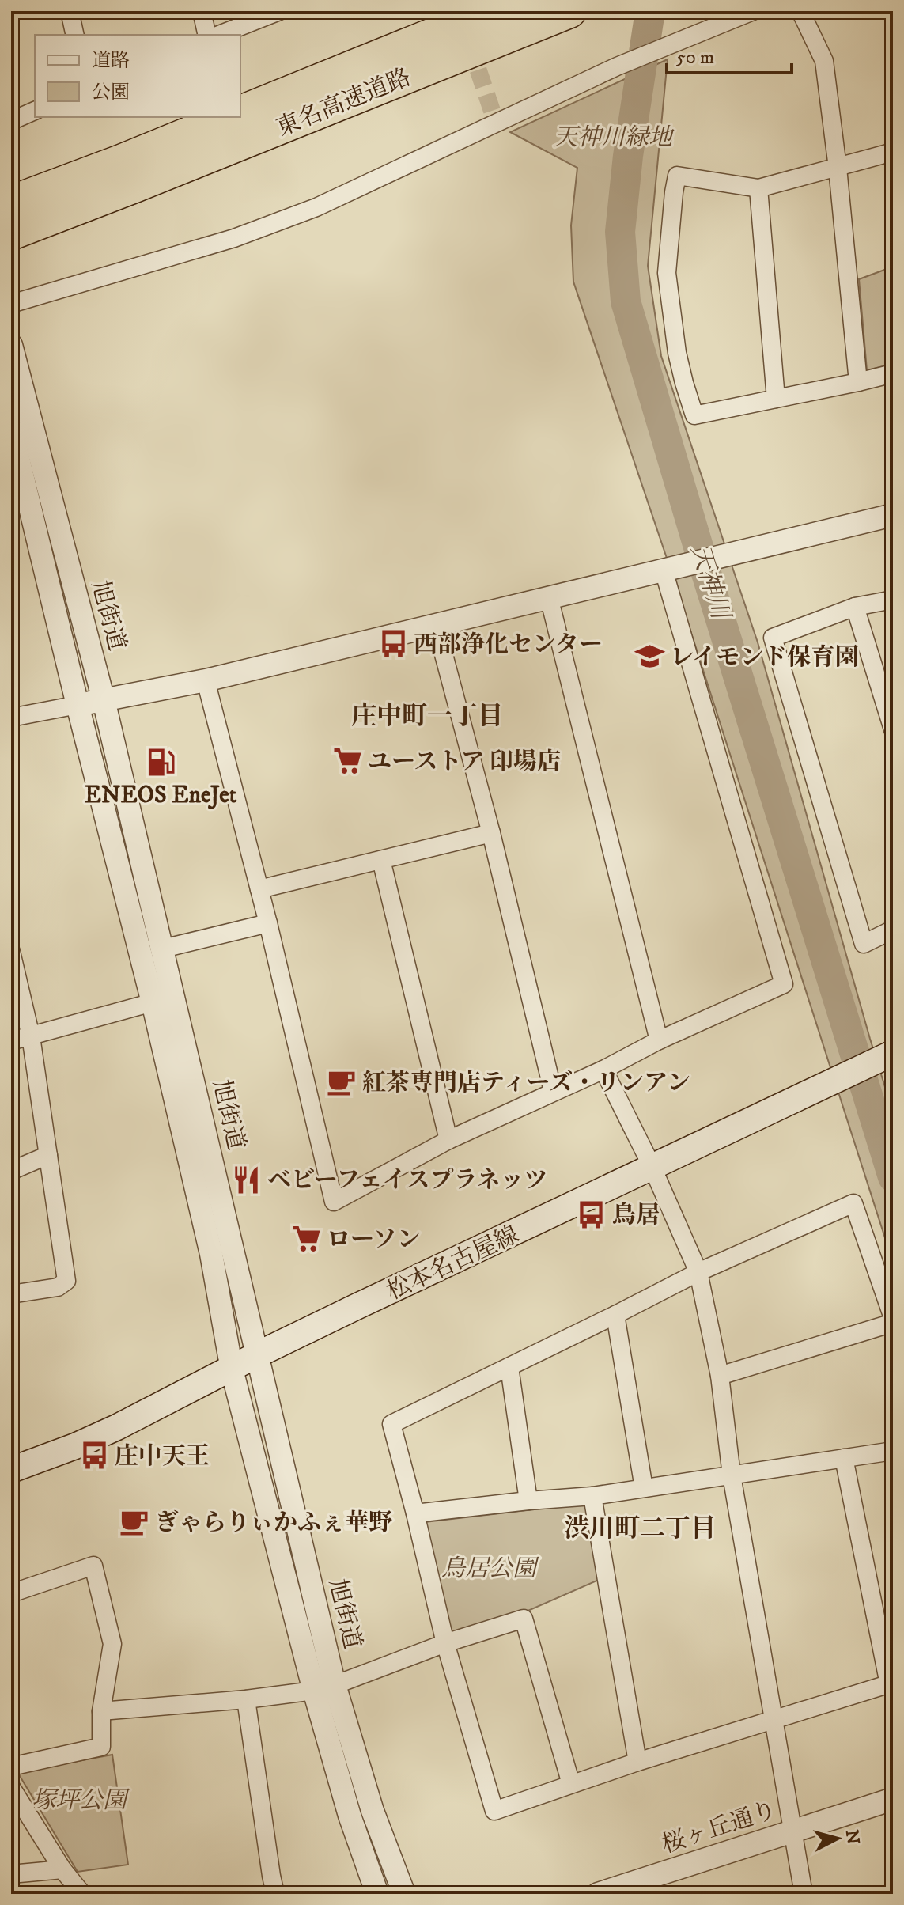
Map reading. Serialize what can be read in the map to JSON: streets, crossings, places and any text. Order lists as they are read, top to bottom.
{
  "streets": {
    "highway": ["東名高速道路"],
    "main road": ["松本名古屋線"],
    "street": ["旭街道", "桜ヶ丘通り"]
  },
  "crossings": [
    ["旭街道", "松本名古屋線"]
  ],
  "districts": ["庄中町一丁目", "渋川町二丁目"],
  "water": ["天神川"],
  "parks": ["天神川緑地", "鳥居公園", "塚坪公園"],
  "places": {
    "bus stop": ["西部浄化センター", "鳥居", "庄中天王"],
    "school or university": ["レイモンド保育園"],
    "supermarket": ["ユーストア 印場店", "ローソン"],
    "fuel station": ["ENEOS EneJet"],
    "cafe": ["紅茶専門店ティーズ・リンアン", "ぎゃらりぃかふぇ華野"],
    "restaurant": ["ベビーフェイスプラネッツ"]
  },
  "legend": ["道路", "公園"],
  "scale_bar": "50 m",
  "north": "right"
}
